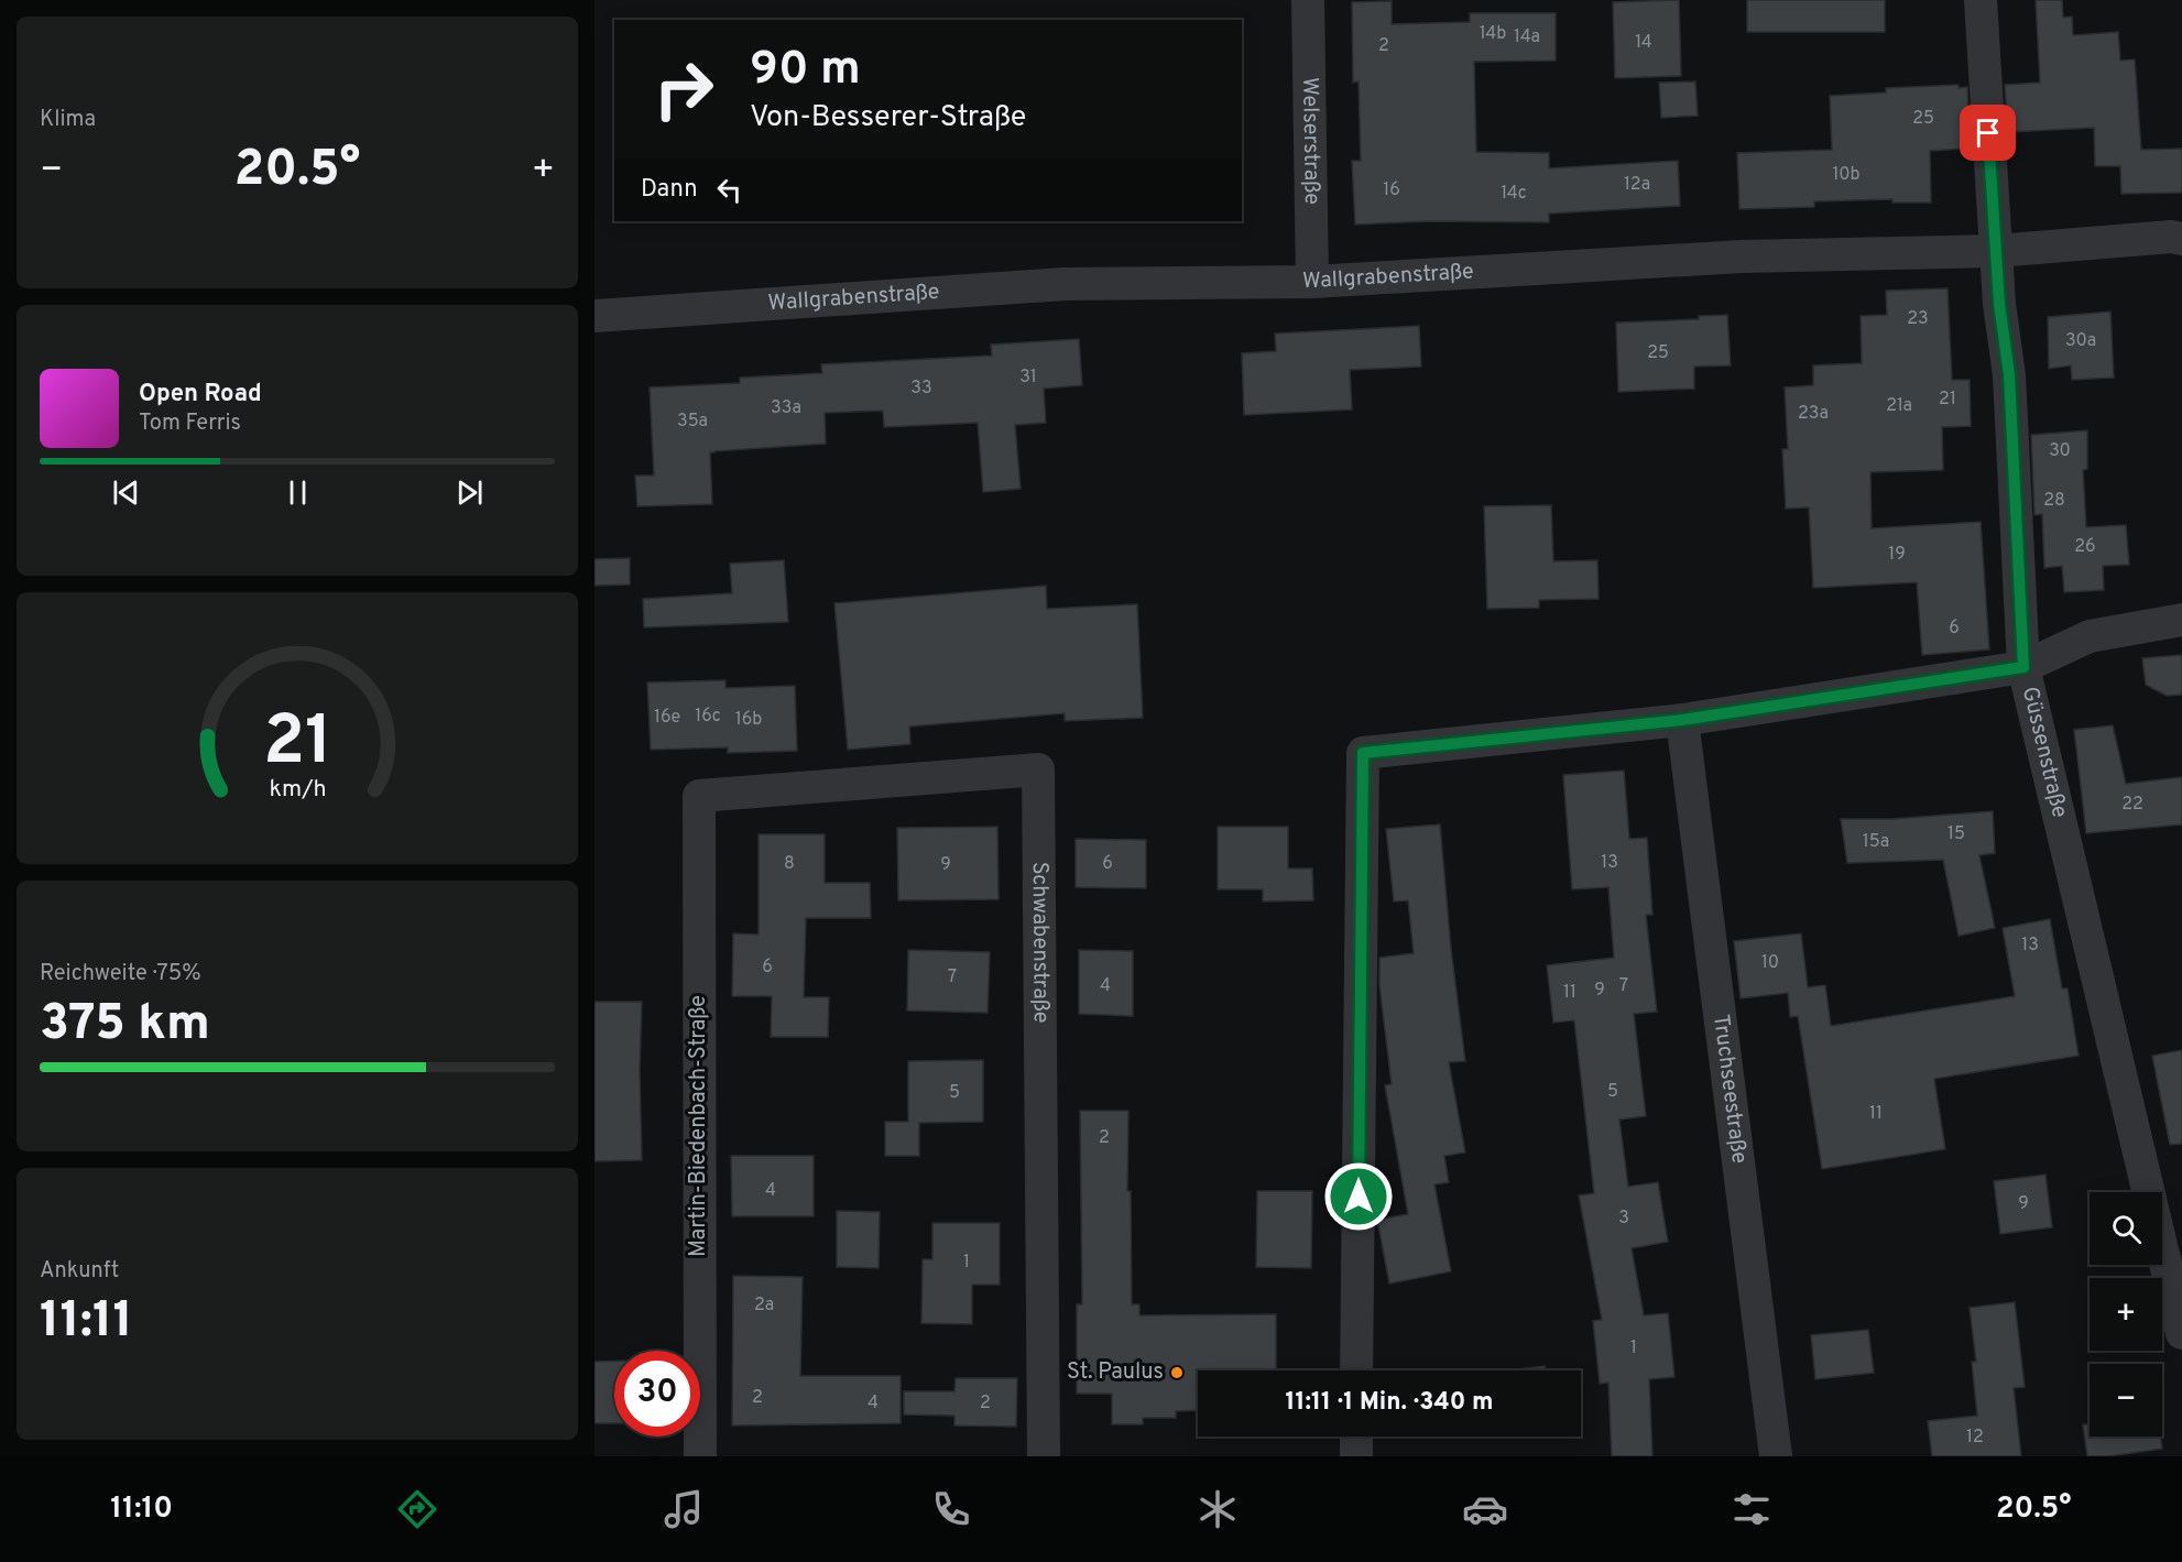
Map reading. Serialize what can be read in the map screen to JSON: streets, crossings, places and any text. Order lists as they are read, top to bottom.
{
  "streets": {
    "street": [
      "Welserstraße",
      "Wallgrabenstraße",
      "Güssenstraße",
      "Schwabenstraße",
      "Truchseestraße",
      "Martin-Biedenbach-Straße"
    ]
  },
  "crossings": [
    ["Welserstraße", "Wallgrabenstraße"],
    ["Wallgrabenstraße", "Güssenstraße"],
    ["Schwabenstraße", "Martin-Biedenbach-Straße"]
  ],
  "places": ["St. Paulus"],
  "house_numbers": [
    "14b",
    "14a",
    "14",
    "2",
    "25",
    "10b",
    "12a",
    "16",
    "14c",
    "23",
    "30a",
    "25",
    "31",
    "33",
    "21",
    "21a",
    "33a",
    "23a",
    "35a",
    "30",
    "28",
    "26",
    "19",
    "6",
    "16c",
    "16e",
    "16b",
    "22",
    "15",
    "15a",
    "13",
    "8",
    "6",
    "9",
    "13",
    "10",
    "6",
    "7",
    "4",
    "7",
    "9",
    "11",
    "5",
    "5",
    "11",
    "2",
    "4",
    "9",
    "3",
    "1",
    "2a",
    "1",
    "2",
    "4",
    "2",
    "12"
  ],
  "page": {
    "tile": [
      "Klima",
      ["Reichweite · 75%", "375 km"],
      ["Ankunft", "11:11"]
    ],
    "turn": ["90 m", "Von-Besserer-Straße"],
    "heat": ["−", "20.5°", "+"],
    "then": "Dann",
    "song": ["Open Road", "Tom Ferris"],
    "map_buttons": ["+", "−"],
    "limit": "30",
    "trip": "11:11 · 1 Min. · 340 m",
    "tabs": ["11:10", "20.5°"],
    "gauge": ["21", "km/h"]
  }
}
